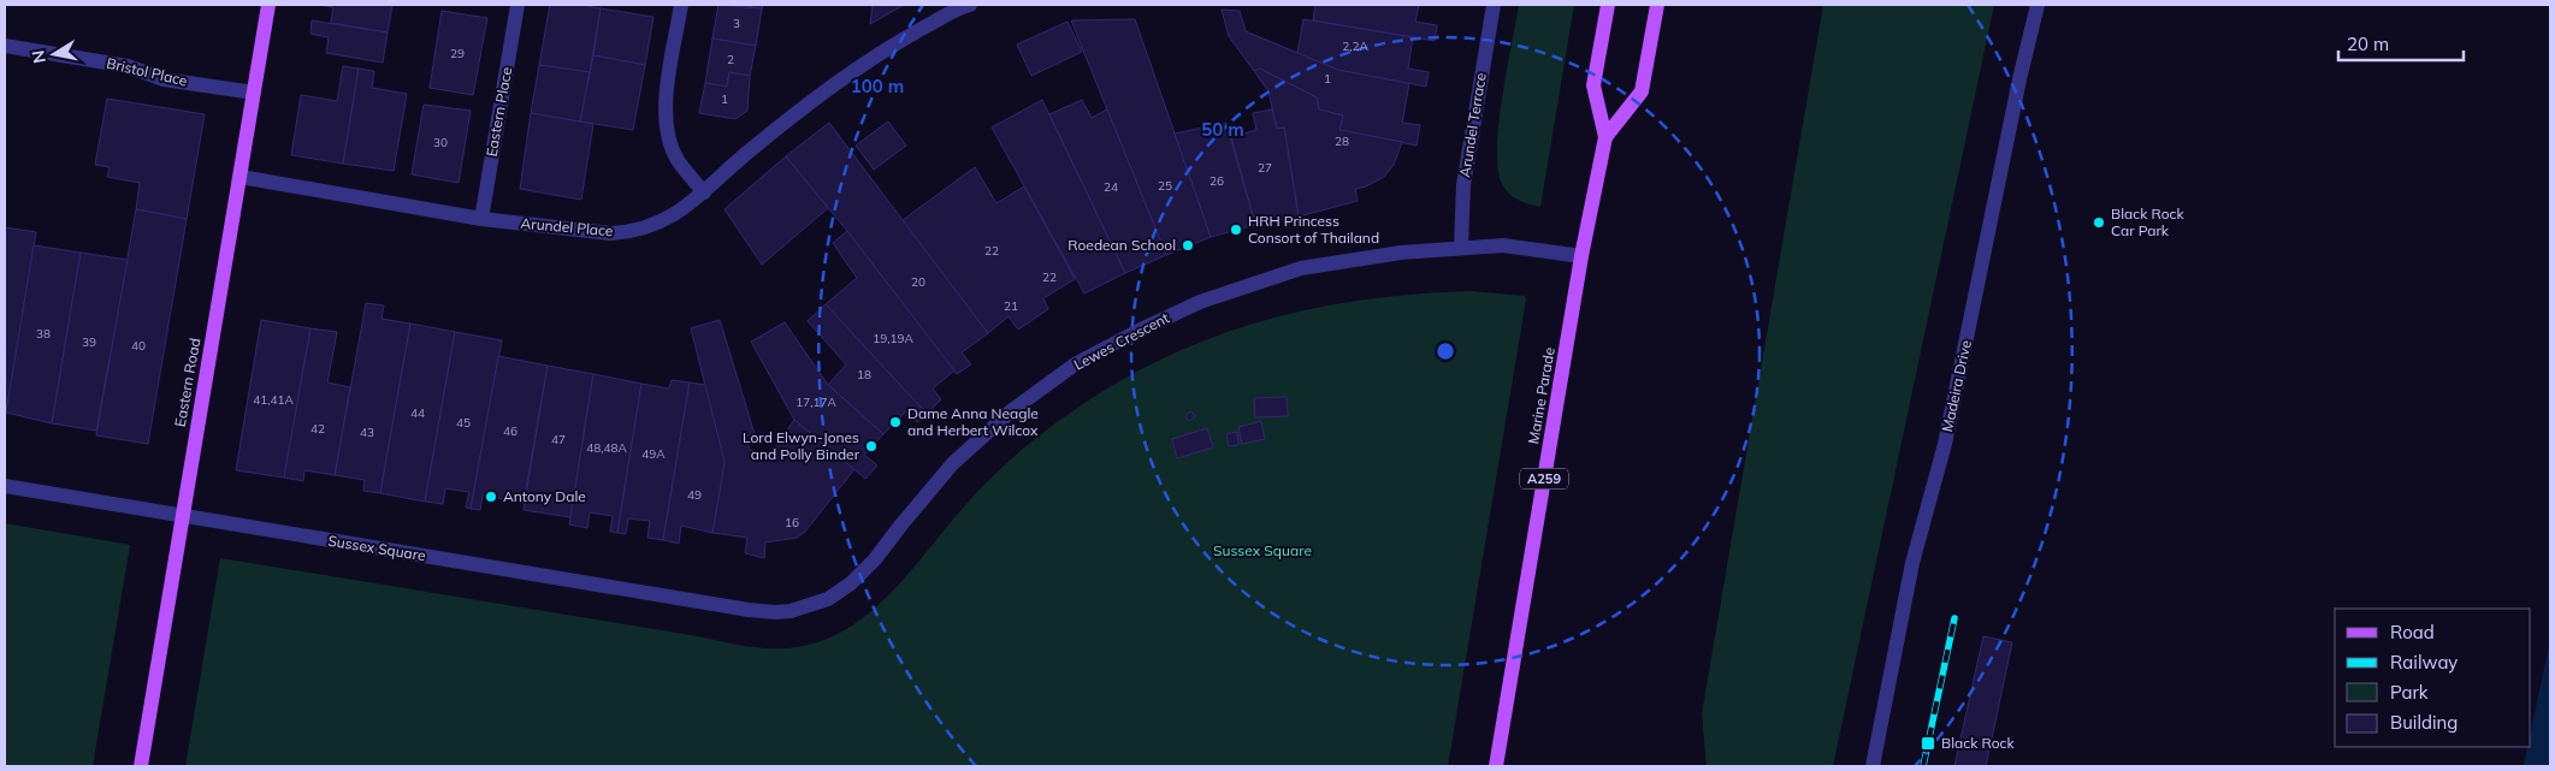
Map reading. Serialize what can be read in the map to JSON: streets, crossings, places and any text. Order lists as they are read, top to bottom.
{
  "streets": {
    "main road": ["Eastern Road", "Marine Parade", "A259"],
    "street": [
      "Bristol Place",
      "Eastern Place",
      "Arundel Terrace",
      "Arundel Place",
      "Lewes Crescent",
      "Madeira Drive",
      "Sussex Square"
    ]
  },
  "crossings": [
    ["Bristol Place", "Eastern Road"],
    ["Eastern Place", "Arundel Place"],
    ["Arundel Terrace", "Lewes Crescent"],
    ["Arundel Place", "Eastern Road"],
    ["Lewes Crescent", "Marine Parade"],
    ["Lewes Crescent", "Sussex Square"],
    ["Eastern Road", "Sussex Square"]
  ],
  "parks": ["Sussex Square"],
  "places": {
    "other": [
      "Black Rock Car Park",
      "HRH Princess Consort of Thailand",
      "Roedean School",
      "Dame Anna Neagle and Herbert Wilcox",
      "Lord Elwyn-Jones and Polly Binder",
      "Antony Dale"
    ],
    "transit": ["Black Rock"]
  },
  "house_numbers": [
    "3",
    "2,2A",
    "29",
    "2",
    "1",
    "1",
    "28",
    "30",
    "27",
    "26",
    "25",
    "24",
    "22",
    "22",
    "20",
    "21",
    "38",
    "19,19A",
    "39",
    "40",
    "18",
    "41,41A",
    "17,17A",
    "44",
    "45",
    "42",
    "46",
    "43",
    "47",
    "48,48A",
    "49A",
    "49",
    "16"
  ],
  "legend": [
    "Road",
    "Railway",
    "Park",
    "Building"
  ],
  "scale_bar": "20 m",
  "north": "left",
  "rings": ["100 m", "50 m"]
}
